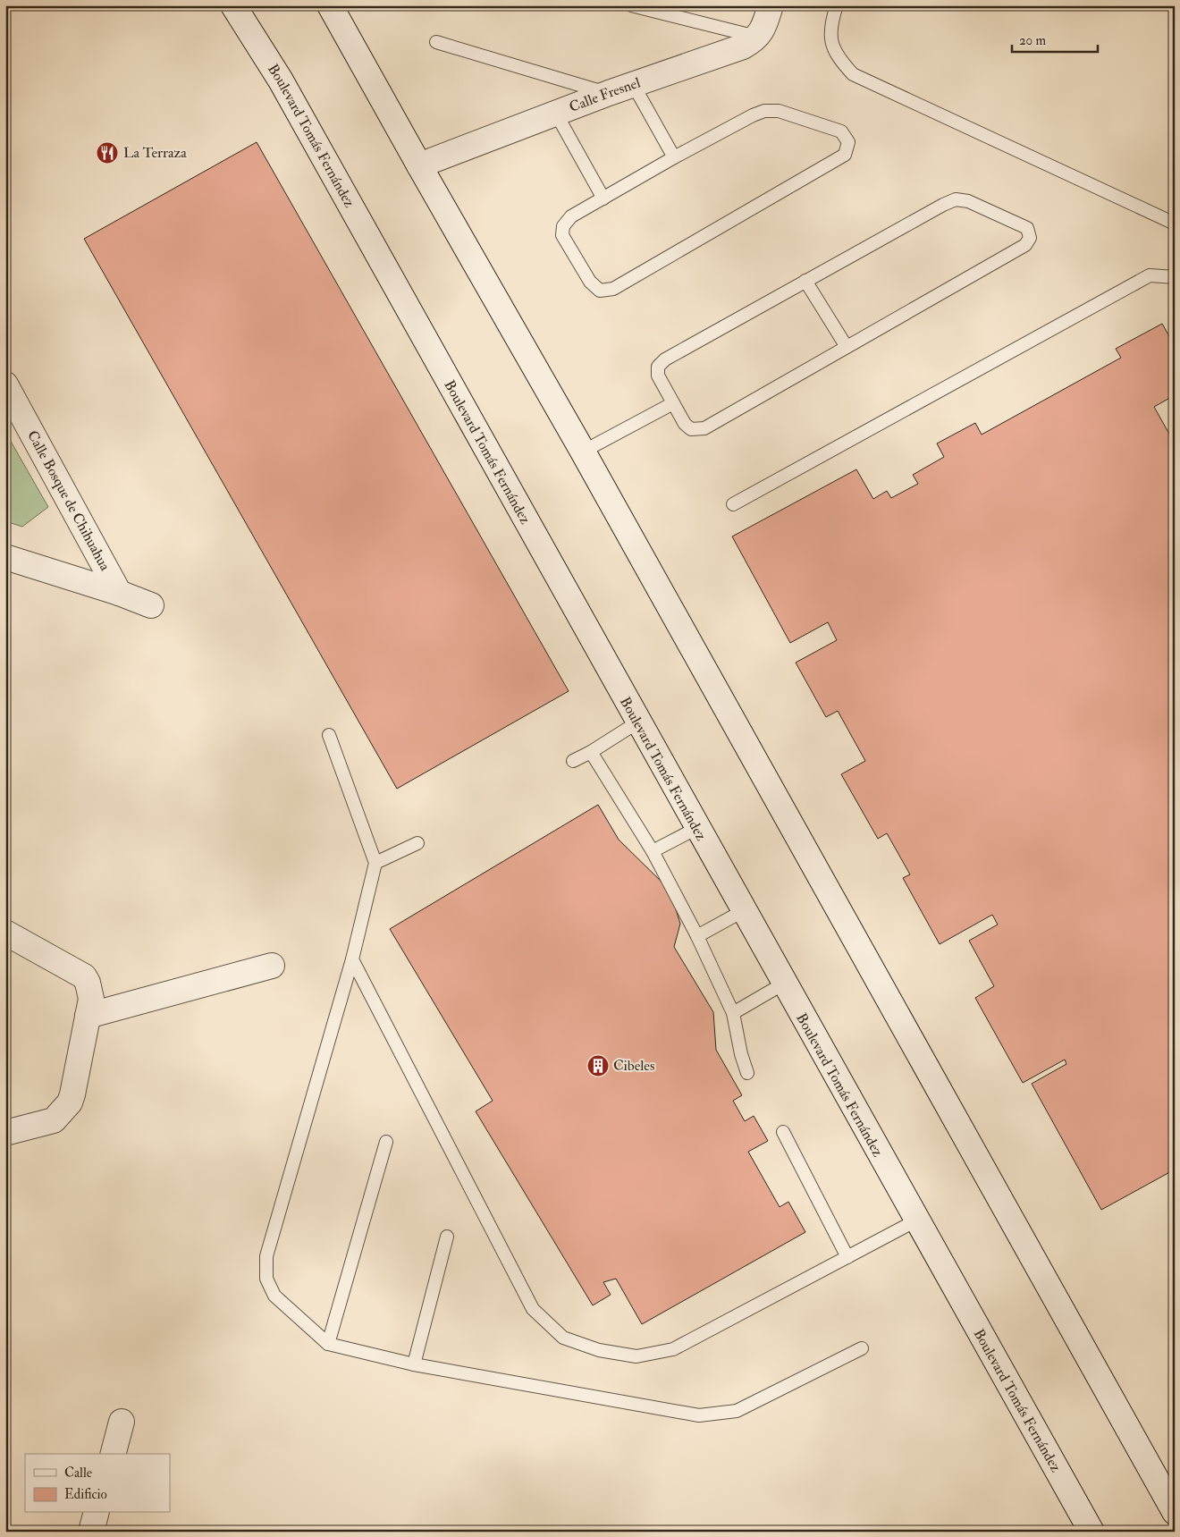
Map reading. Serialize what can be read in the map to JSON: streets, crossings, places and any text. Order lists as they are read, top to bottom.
{
  "streets": {
    "main road": ["Calle Fresnel", "Boulevard Tomás Fernández", "Calle Bosque de Chihuahua"]
  },
  "places": {
    "restaurant": ["La Terraza"],
    "building": ["Cibeles"]
  },
  "legend": ["Calle", "Edificio"],
  "scale_bar": "20 m"
}
